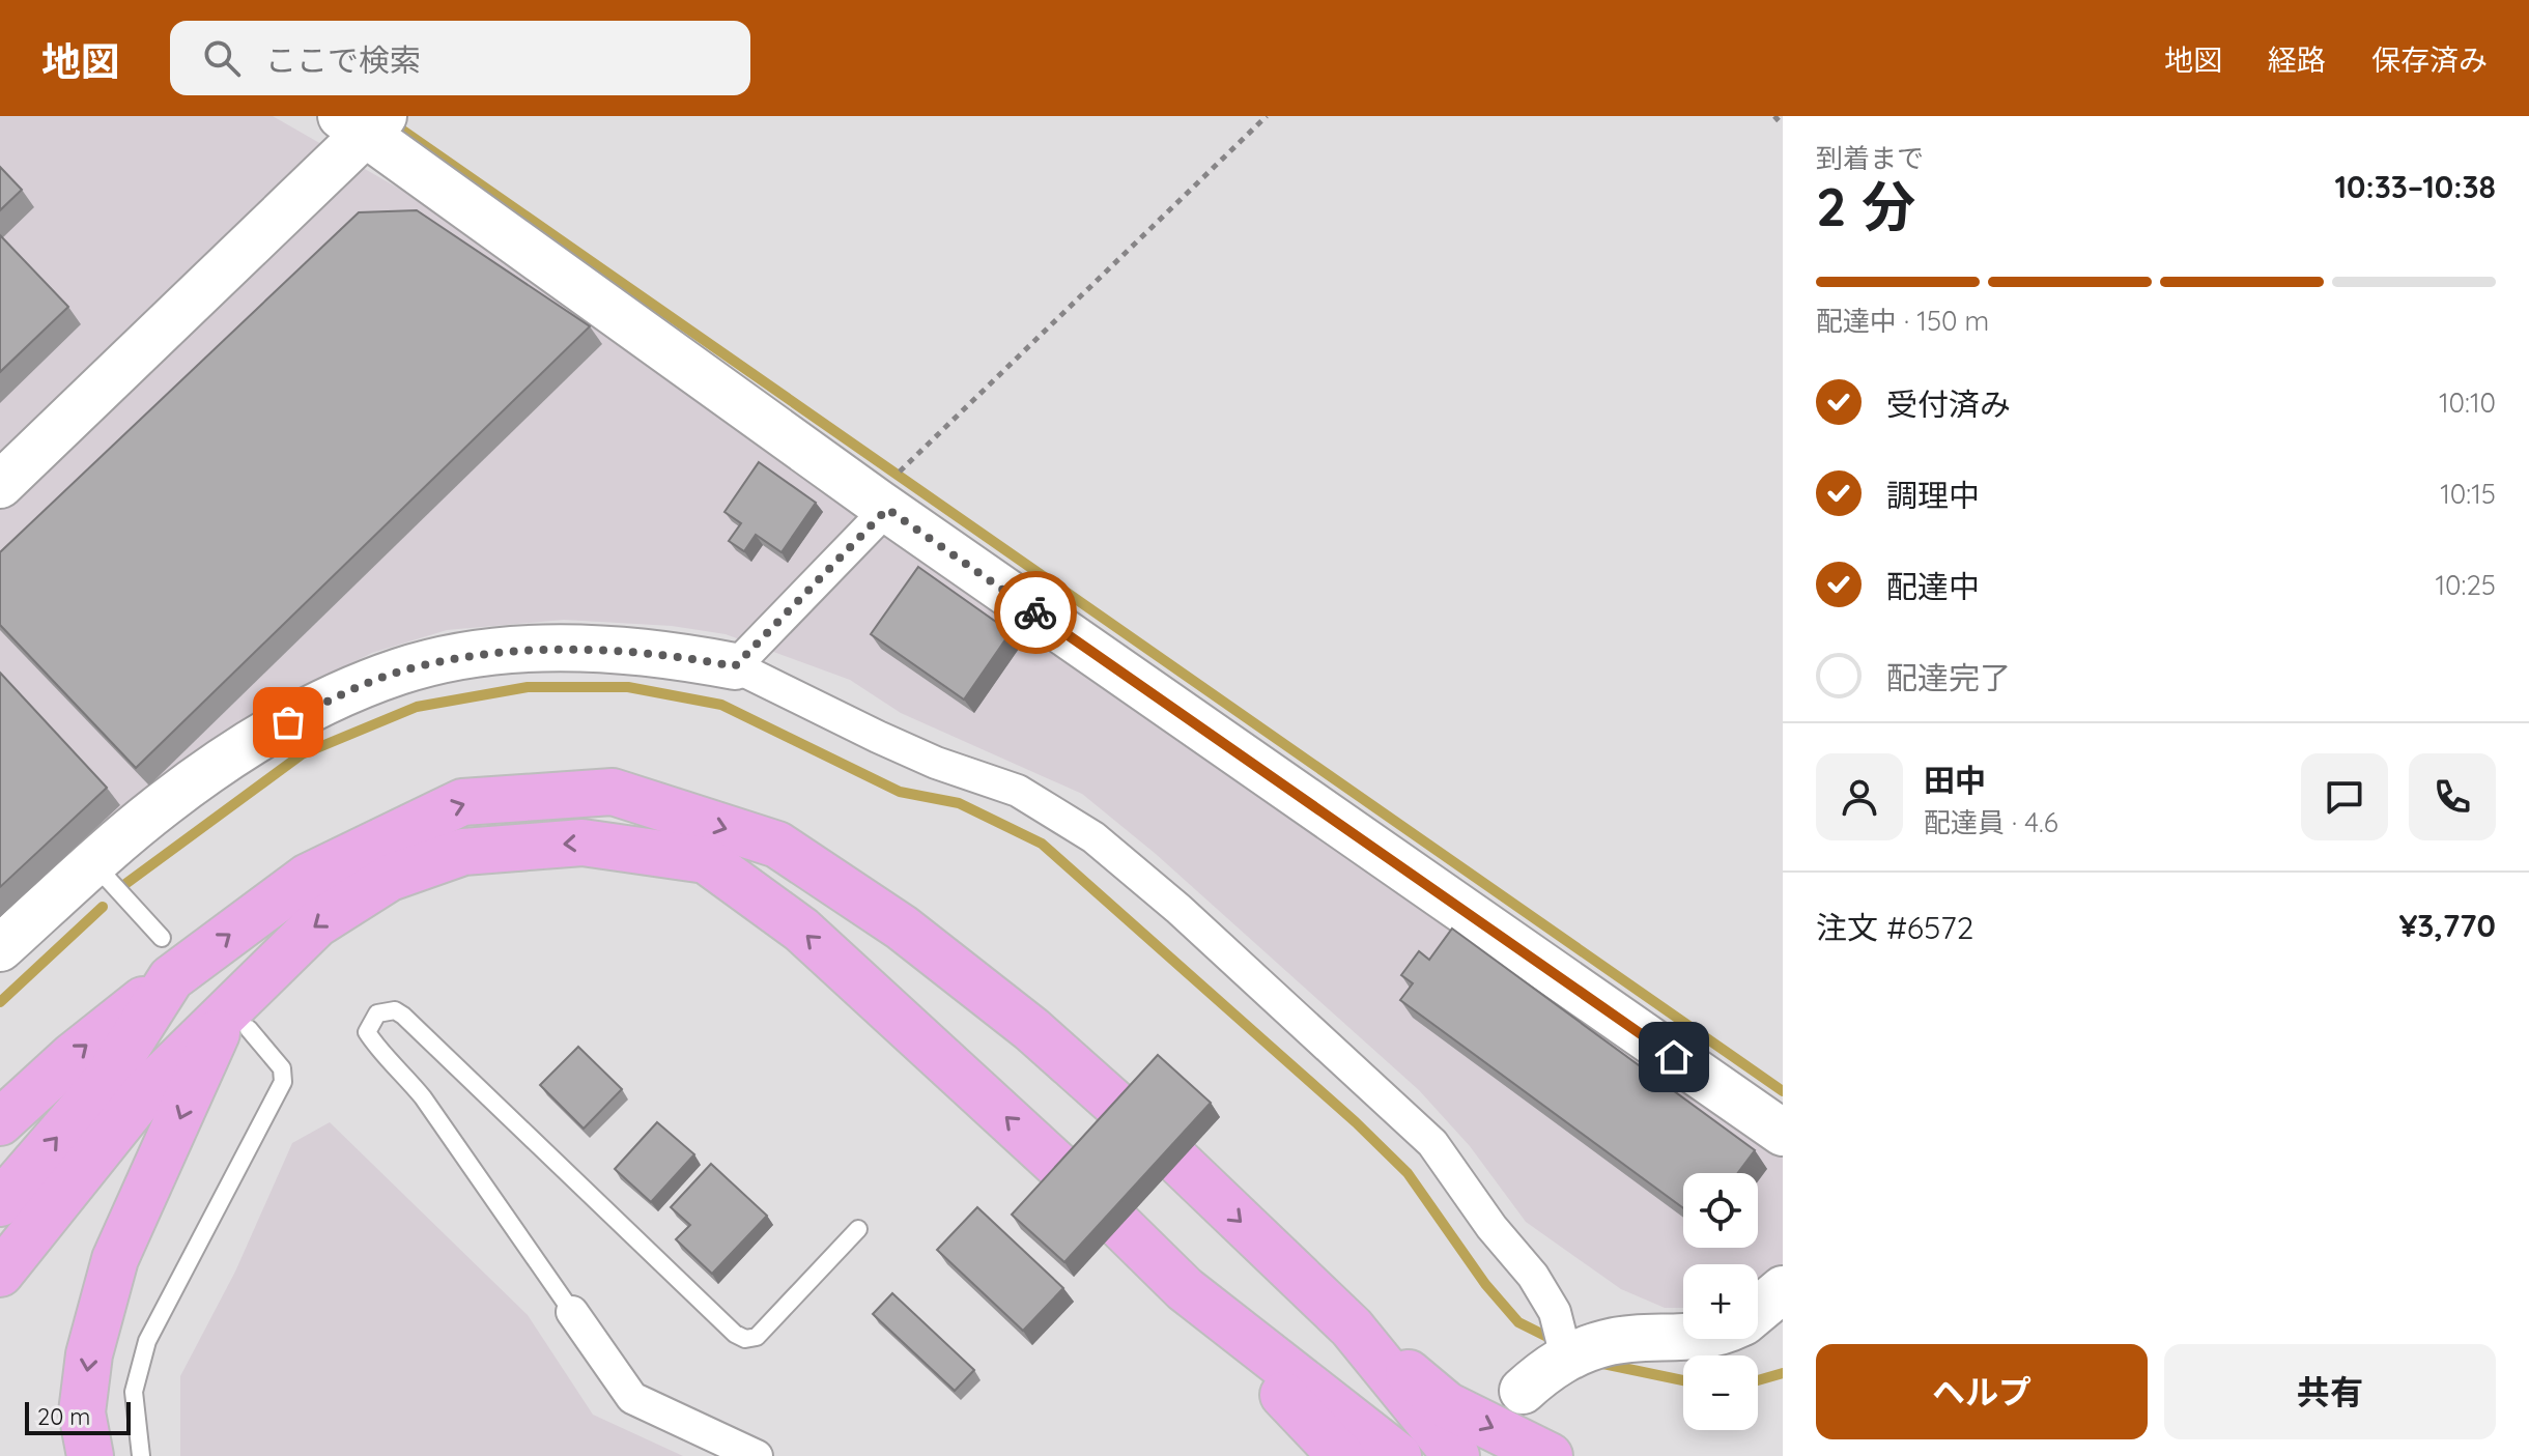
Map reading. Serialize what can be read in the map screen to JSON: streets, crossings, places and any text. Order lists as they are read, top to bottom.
{
  "scale_bar": "20 m",
  "page": {
    "header": "地図",
    "search": "ここで検索",
    "nav": ["地図", "経路", "保存済み"],
    "heading": ["2 分", "到着まで", "10:33–10:38"],
    "panel": [
      "田中",
      "配達員 · 4.6",
      "注文 #6572",
      "¥3,770"
    ],
    "bar": "配達中 · 150 m",
    "list": [
      ["受付済み", "10:10"],
      ["調理中", "10:15"],
      ["配達中", "10:25"],
      "配達完了"
    ],
    "map_buttons": ["+", "−"],
    "buttons": ["ヘルプ", "共有"],
    "scale": "20 m"
  }
}
